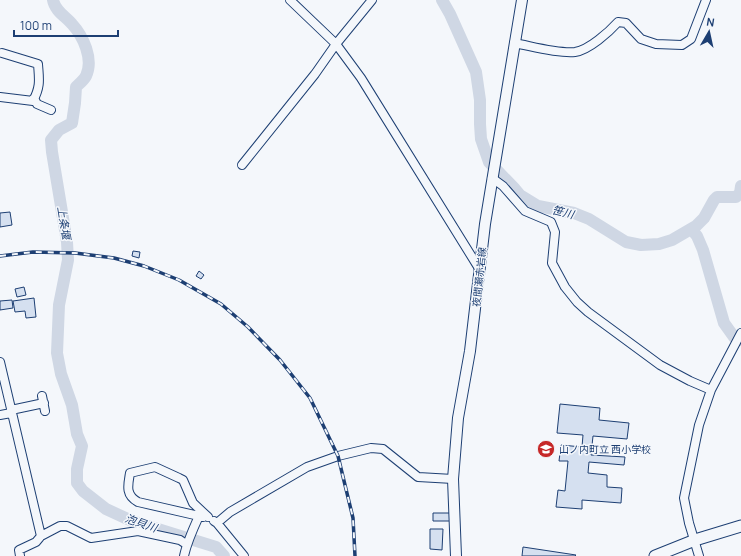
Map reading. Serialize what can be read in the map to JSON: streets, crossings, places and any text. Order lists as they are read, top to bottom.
{
  "streets": {
    "main road": ["夜間瀬赤岩線"]
  },
  "water": ["笹川", "上条堰", "泡貝川"],
  "places": {
    "school or university": ["山ノ内町立 西小学校"]
  },
  "scale_bar": "100 m",
  "north": "top"
}
